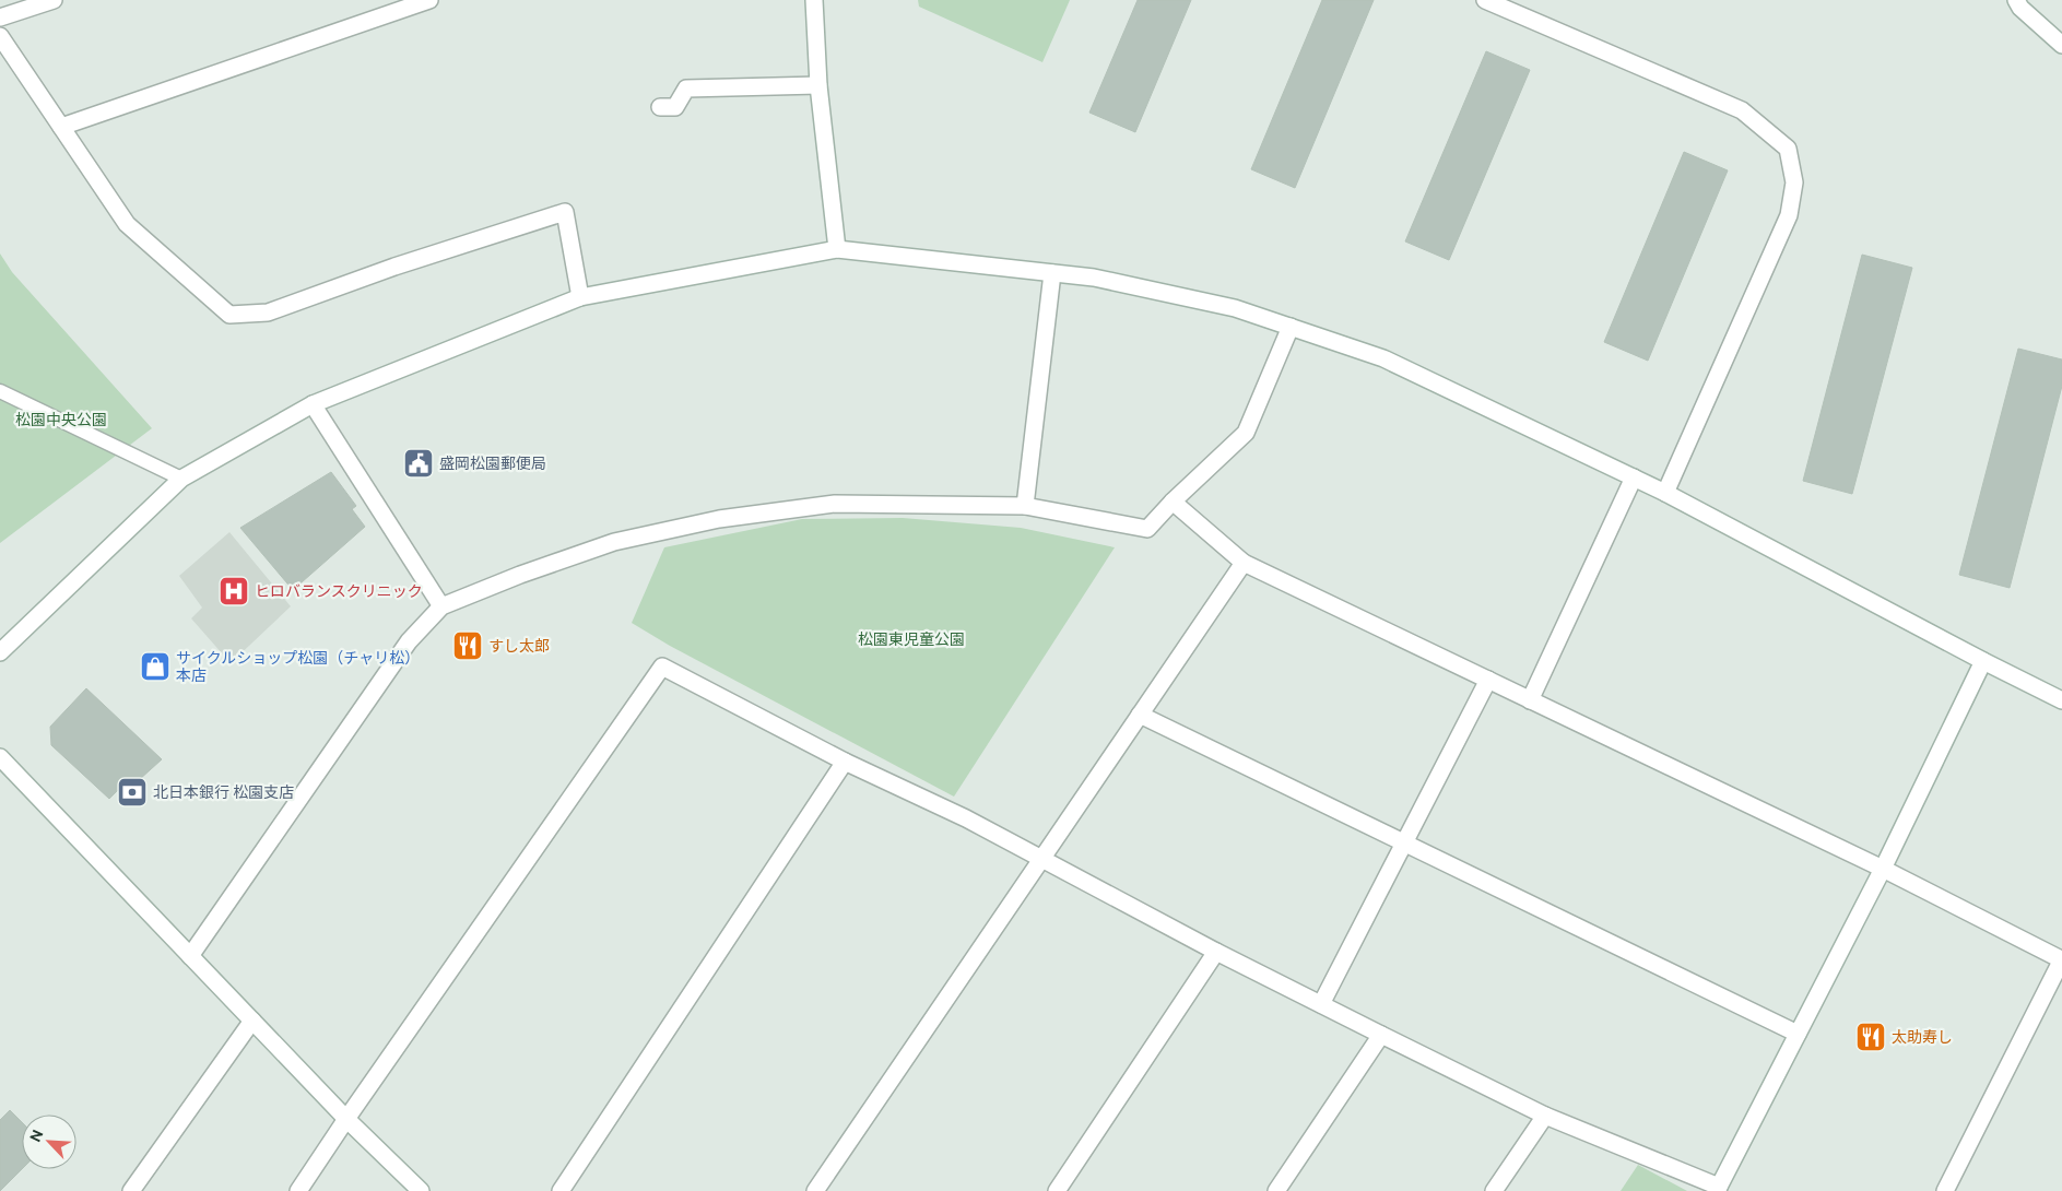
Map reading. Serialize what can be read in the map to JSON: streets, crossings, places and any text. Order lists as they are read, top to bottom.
{
  "parks": ["松園中央公園", "松園東児童公園"],
  "places": {
    "public building": ["盛岡松園郵便局"],
    "hospital": ["ヒロバランスクリニック"],
    "restaurant": ["すし太郎", "太助寿し"],
    "shop": ["サイクルショップ松園（チャリ松） 本店"],
    "bank": ["北日本銀行 松園支店"]
  },
  "north": "top left"
}
